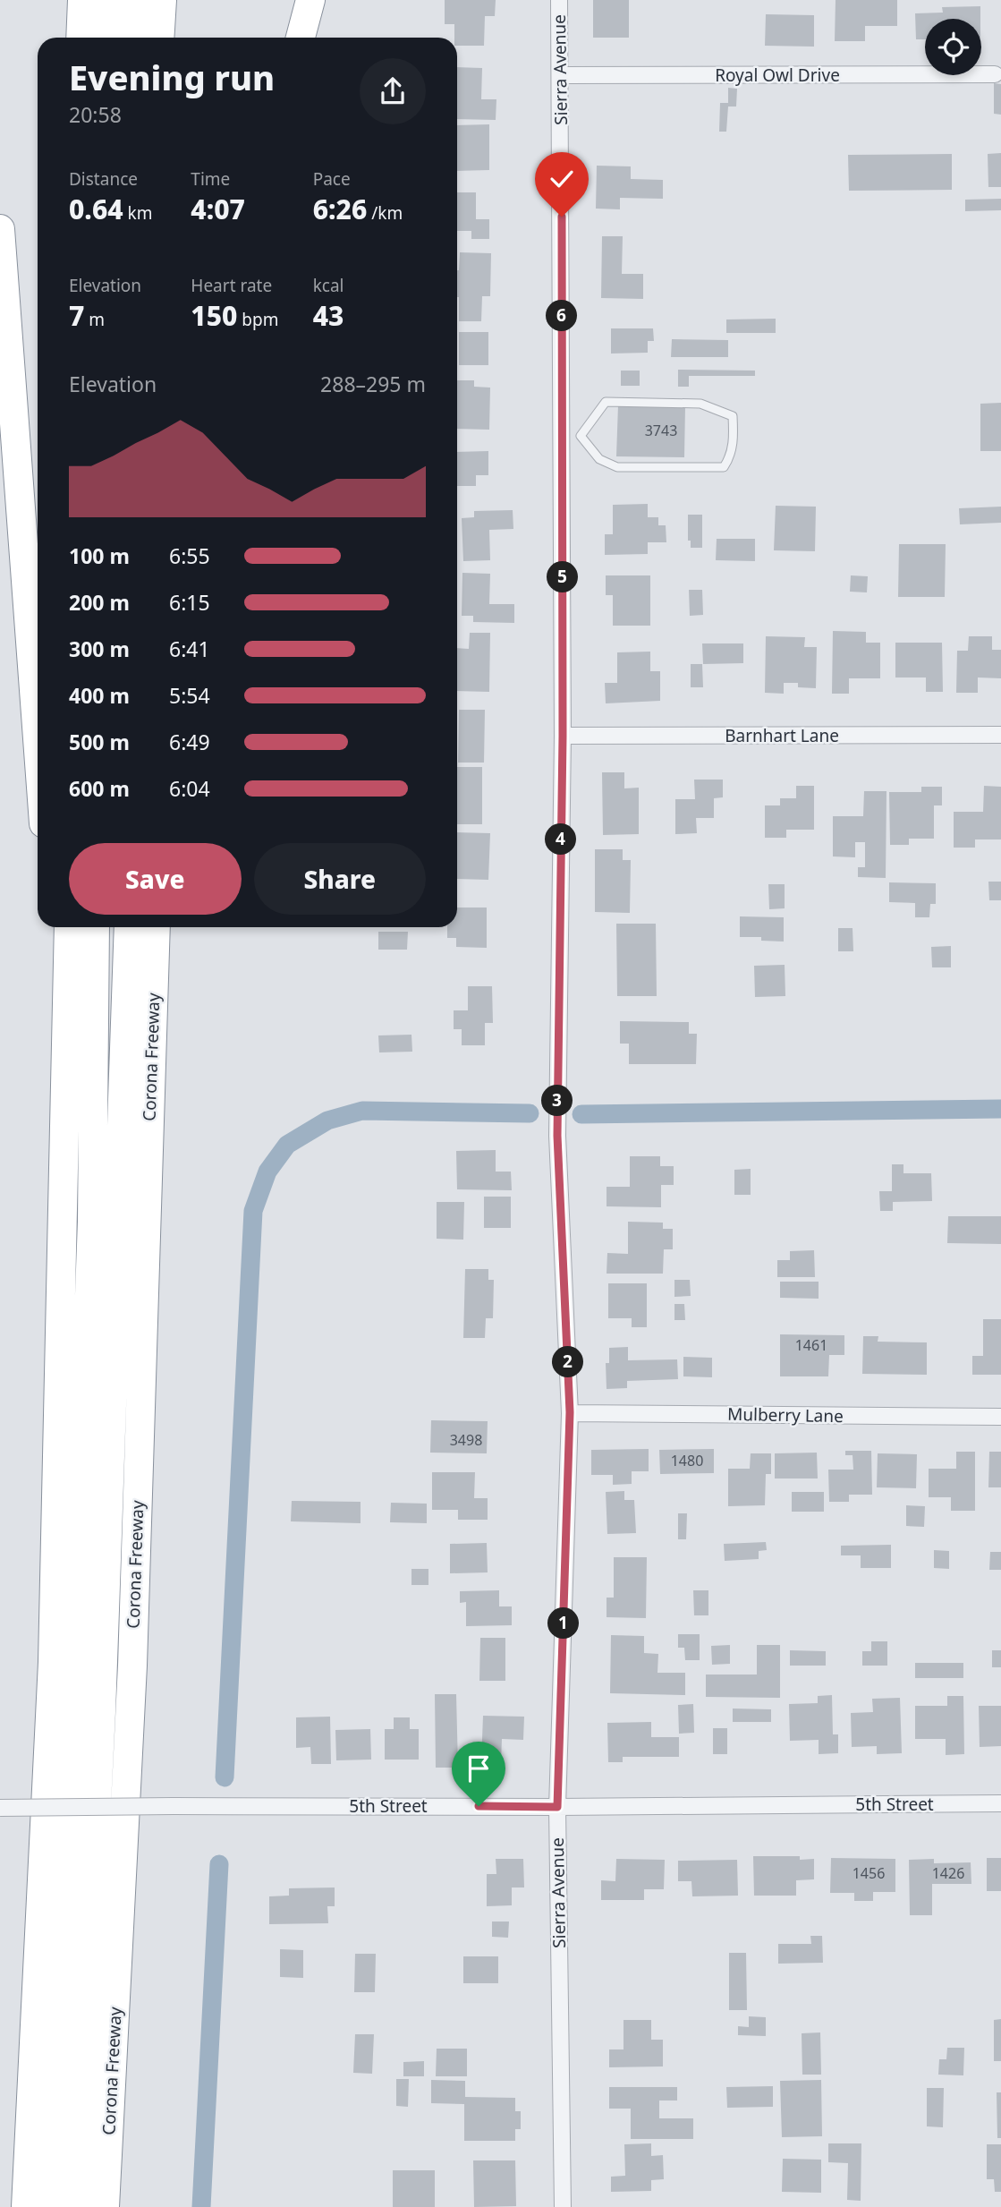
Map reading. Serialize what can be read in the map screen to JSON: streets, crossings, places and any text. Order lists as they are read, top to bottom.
{
  "streets": {
    "highway": ["Corona Freeway"],
    "street": [
      "Sierra Avenue",
      "Royal Owl Drive",
      "Barnhart Lane",
      "Mulberry Lane",
      "5th Street"
    ]
  },
  "crossings": [
    ["Sierra Avenue", "Royal Owl Drive"],
    ["Sierra Avenue", "Barnhart Lane"],
    ["Sierra Avenue", "Mulberry Lane"],
    ["Sierra Avenue", "5th Street"]
  ],
  "house_numbers": [
    "3743",
    "1461",
    "3498",
    "1480",
    "1456",
    "1426"
  ],
  "page": {
    "heading": ["Evening run", "20:58"],
    "stats": [
      ["Distance", "0.64 km"],
      ["Time", "4:07"],
      ["Pace", "6:26 /km"],
      ["Elevation", "7 m"],
      ["Heart rate", "150 bpm"],
      ["kcal", "43"]
    ],
    "pins": [
      "6",
      "5",
      "4",
      "3",
      "2",
      "1"
    ],
    "chart": ["Elevation", "288–295 m"],
    "list": [
      {
        "name": "100 m",
        "note": "6:55"
      },
      {
        "name": "200 m",
        "note": "6:15"
      },
      {
        "name": "300 m",
        "note": "6:41"
      },
      {
        "name": "400 m",
        "note": "5:54"
      },
      {
        "name": "500 m",
        "note": "6:49"
      },
      {
        "name": "600 m",
        "note": "6:04"
      }
    ],
    "buttons": ["Save", "Share"]
  }
}
